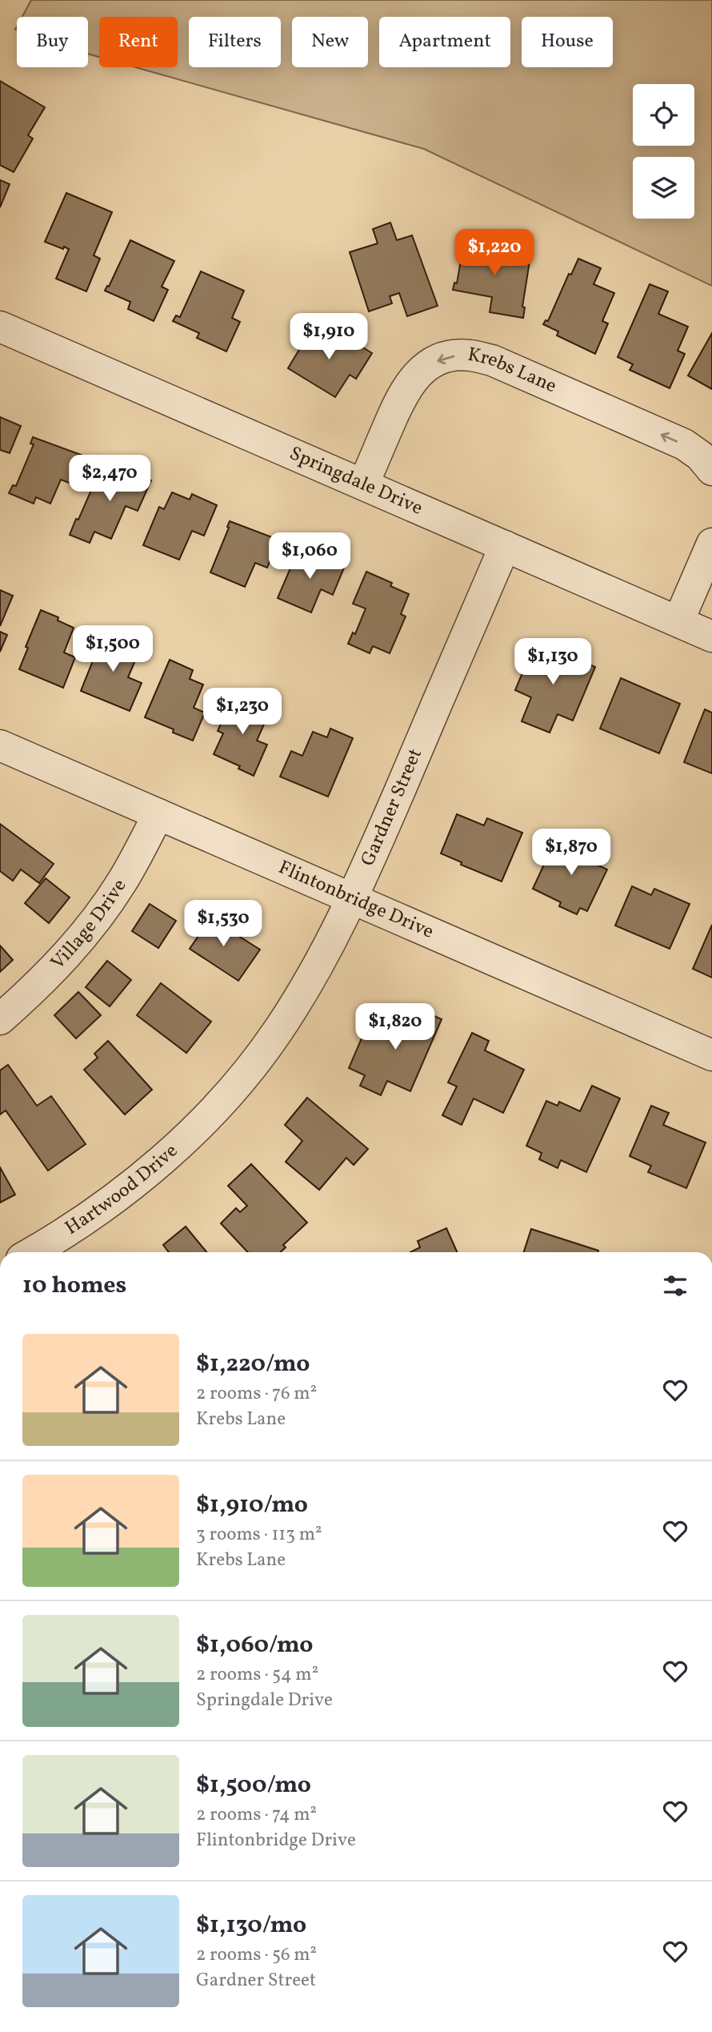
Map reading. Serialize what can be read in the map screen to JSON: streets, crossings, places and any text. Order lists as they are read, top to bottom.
{
  "streets": {
    "street": [
      "Krebs Lane",
      "Springdale Drive",
      "Gardner Street",
      "Flintonbridge Drive",
      "Village Drive",
      "Hartwood Drive"
    ]
  },
  "crossings": [
    ["Krebs Lane", "Springdale Drive"],
    ["Springdale Drive", "Gardner Street"],
    ["Gardner Street", "Flintonbridge Drive"],
    ["Gardner Street", "Hartwood Drive"],
    ["Flintonbridge Drive", "Village Drive"]
  ],
  "page": {
    "chip": [
      "Buy",
      "Rent",
      "Filters",
      "New",
      "Apartment",
      "House"
    ],
    "price": [
      "$1,220",
      "$1,910",
      "$2,470",
      "$1,060",
      "$1,500",
      "$1,130",
      "$1,230",
      "$1,870",
      "$1,530",
      "$1,820"
    ],
    "heading": "10 homes",
    "list": [
      {
        "name": "$1,220/mo",
        "note": "2 rooms · 76 m² · Krebs Lane"
      },
      {
        "name": "$1,910/mo",
        "note": "3 rooms · 113 m² · Krebs Lane"
      },
      {
        "name": "$1,060/mo",
        "note": "2 rooms · 54 m² · Springdale Drive"
      },
      {
        "name": "$1,500/mo",
        "note": "2 rooms · 74 m² · Flintonbridge Drive"
      },
      {
        "name": "$1,130/mo",
        "note": "2 rooms · 56 m² · Gardner Street"
      }
    ]
  }
}
